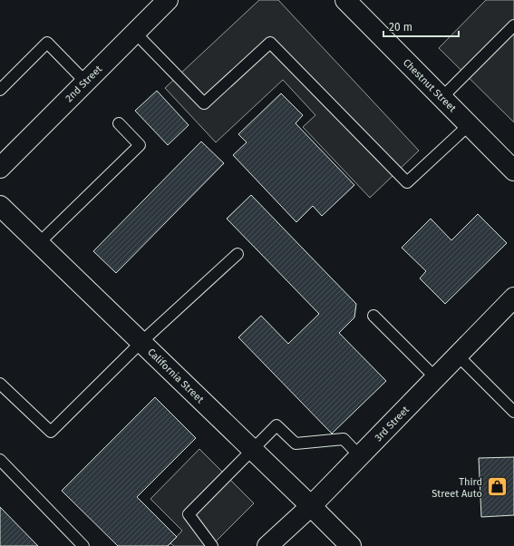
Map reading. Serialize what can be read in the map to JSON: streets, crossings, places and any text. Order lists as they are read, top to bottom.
{
  "streets": {
    "main road": [
      "2nd Street",
      "Chestnut Street",
      "California Street",
      "3rd Street"
    ]
  },
  "crossings": [
    ["California Street", "3rd Street"]
  ],
  "places": {
    "shop": ["Third Street Auto"]
  },
  "scale_bar": "20 m"
}
